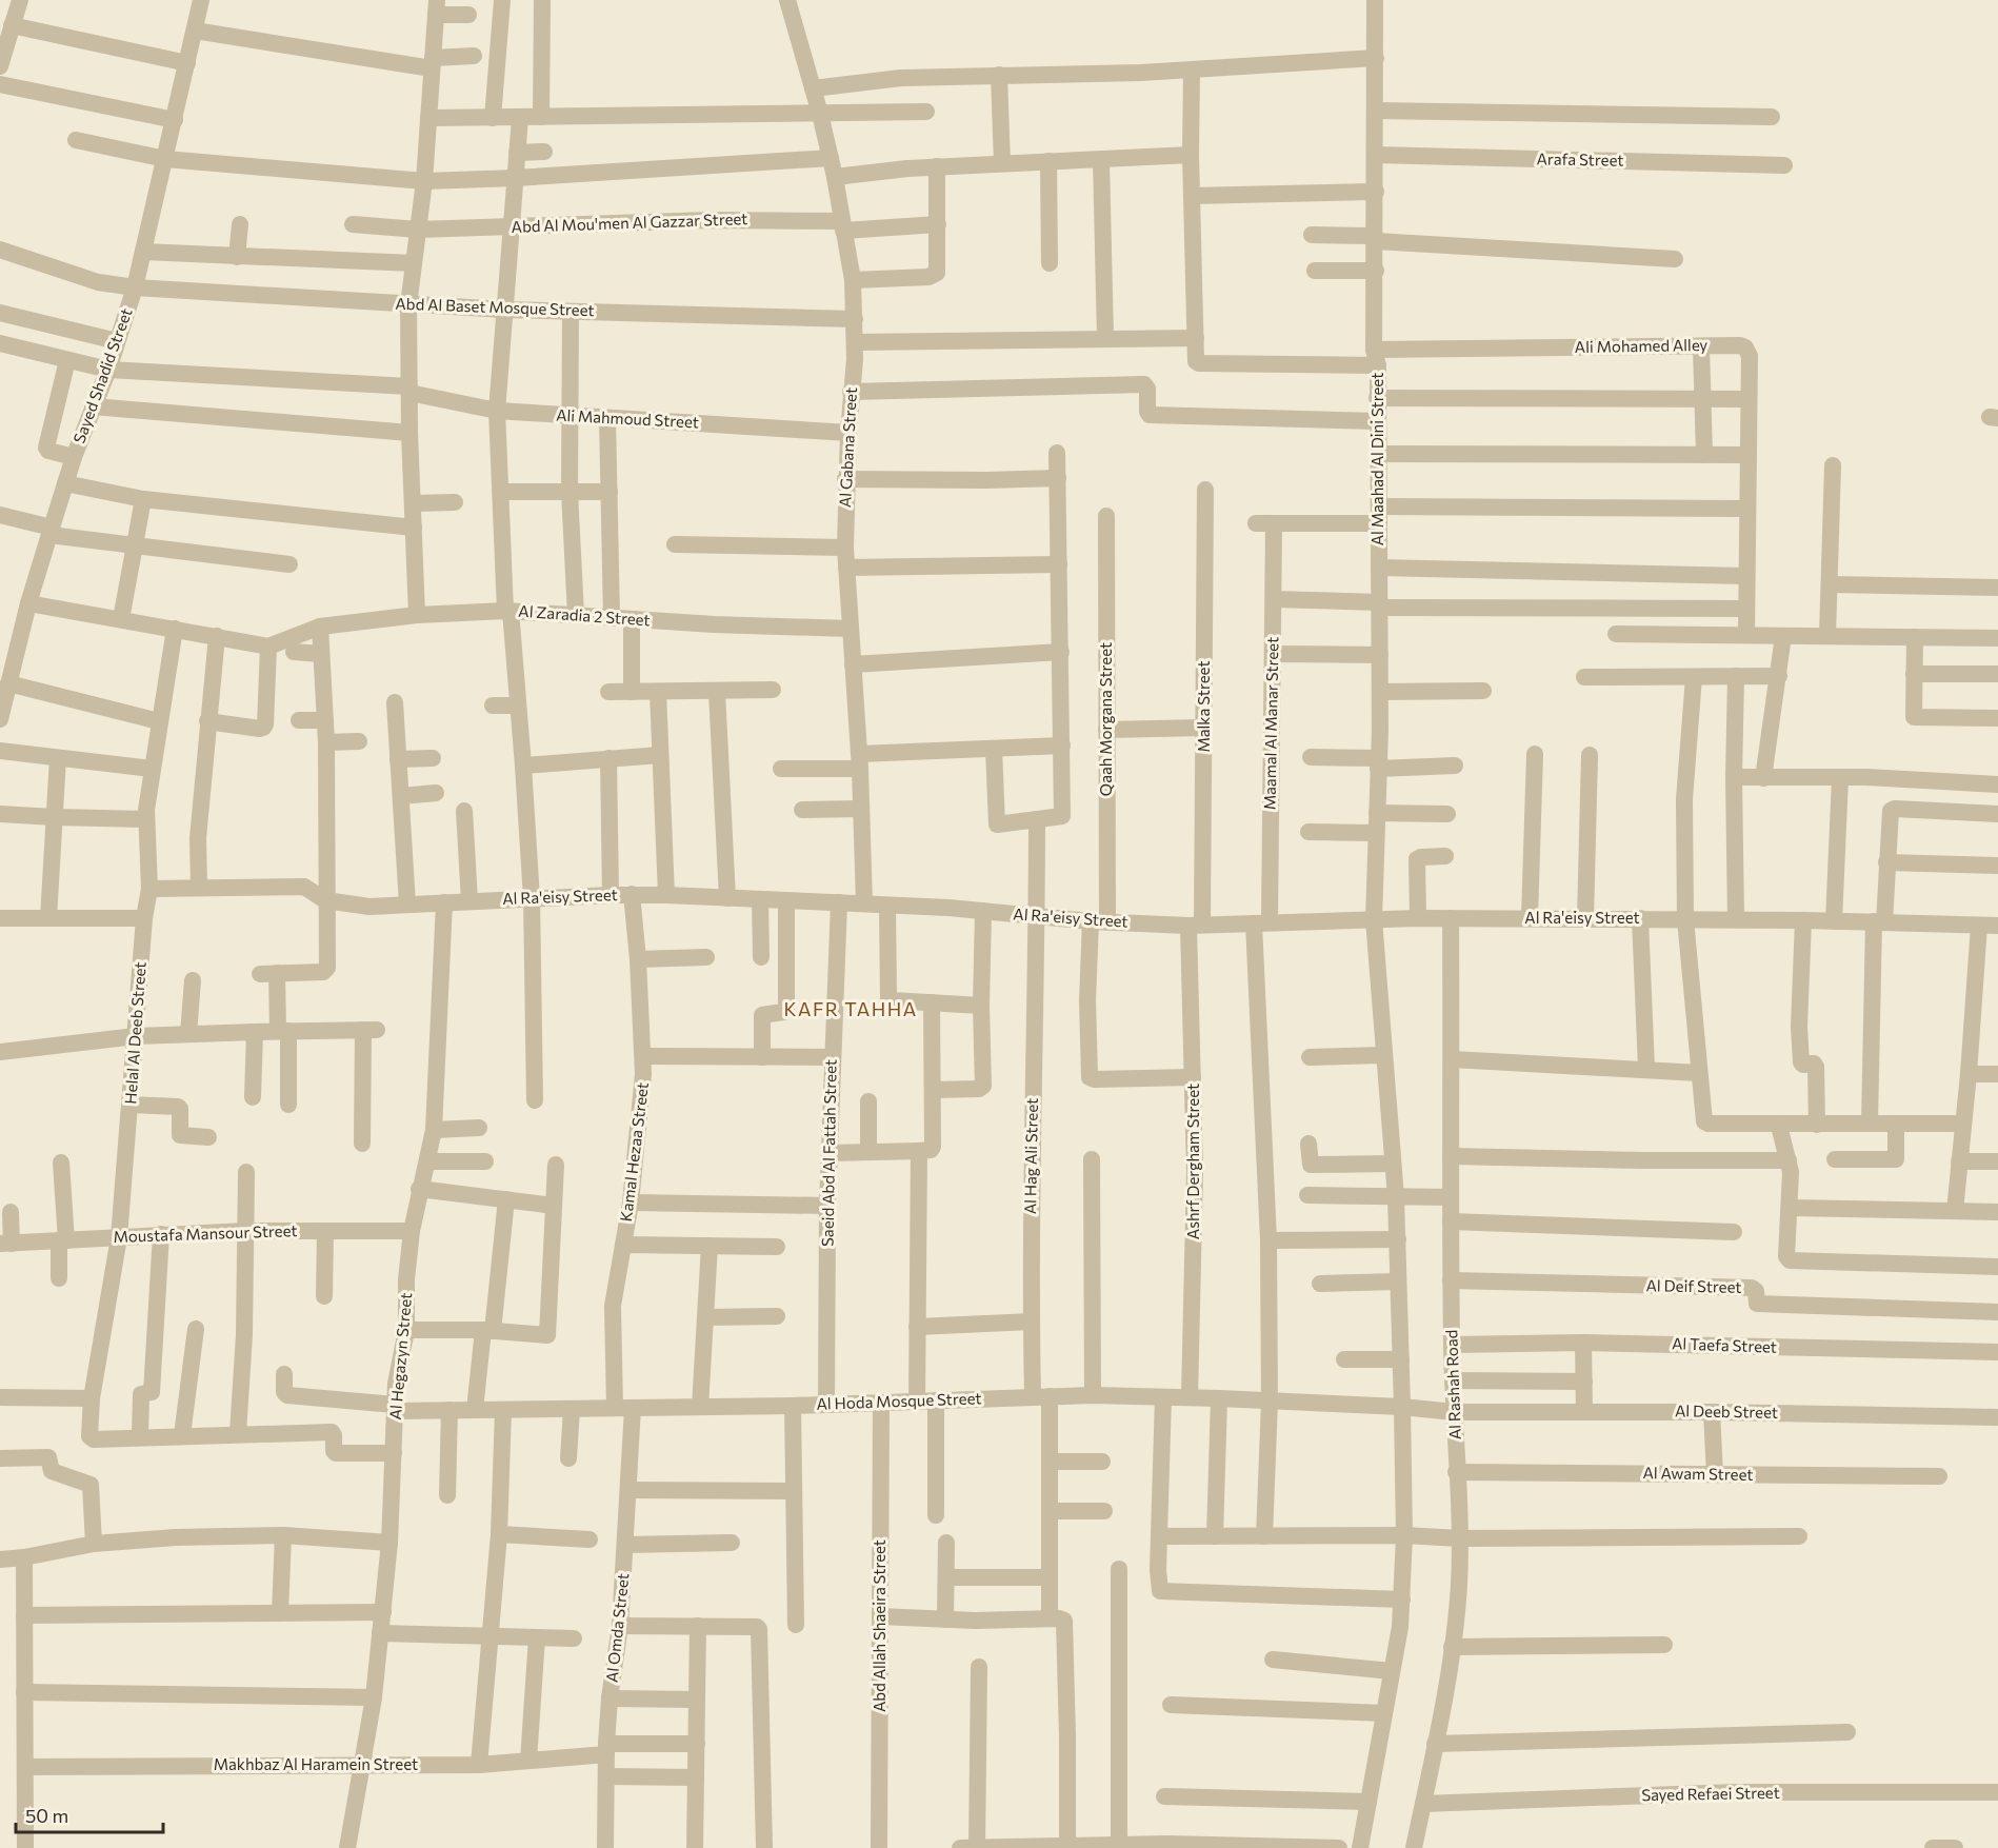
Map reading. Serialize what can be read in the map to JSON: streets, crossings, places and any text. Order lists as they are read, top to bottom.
{
  "streets": {
    "street": [
      "Arafa Street",
      "Abd Al Mou'men Al Gazzar Street",
      "Abd Al Baset Mosque Street",
      "Ali Mohamed Alley",
      "Sayed Shadid Street",
      "Ali Mahmoud Street",
      "Al Gabana Street",
      "Al Maahad Al Dini Street",
      "Al Zaradia 2 Street",
      "Malka Street",
      "Qaah Morgana Street",
      "Maamal Al Manar Street",
      "Al Ra'eisy Street",
      "Helal Al Deeb Street",
      "Kamal Hezaa Street",
      "Saeid Abd Al Fattah Street",
      "Al Hag Ali Street",
      "Ashrf Dergham Street",
      "Moustafa Mansour Street",
      "Al Deif Street",
      "Al Taefa Street",
      "Al Hegazyn Street",
      "Al Rashah Road",
      "Al Hoda Mosque Street",
      "Al Deeb Street",
      "Al Awam Street",
      "Abd Allah Shaeira Street",
      "Al Omda Street",
      "Makhbaz Al Haramein Street",
      "Sayed Refaei Street"
    ]
  },
  "crossings": [
    ["Arafa Street", "Al Maahad Al Dini Street"],
    ["Abd Al Mou'men Al Gazzar Street", "Al Gabana Street"],
    ["Abd Al Baset Mosque Street", "Sayed Shadid Street"],
    ["Abd Al Baset Mosque Street", "Al Gabana Street"],
    ["Ali Mohamed Alley", "Al Maahad Al Dini Street"],
    ["Sayed Shadid Street", "Ali Mahmoud Street"],
    ["Ali Mahmoud Street", "Al Gabana Street"],
    ["Al Gabana Street", "Al Zaradia 2 Street"],
    ["Al Gabana Street", "Al Ra'eisy Street"],
    ["Al Maahad Al Dini Street", "Maamal Al Manar Street"],
    ["Al Maahad Al Dini Street", "Al Ra'eisy Street"],
    ["Malka Street", "Al Ra'eisy Street"],
    ["Malka Street", "Ashrf Dergham Street"],
    ["Qaah Morgana Street", "Al Ra'eisy Street"],
    ["Qaah Morgana Street", "Ashrf Dergham Street"],
    ["Maamal Al Manar Street", "Al Ra'eisy Street"],
    ["Maamal Al Manar Street", "Al Hoda Mosque Street"],
    ["Al Ra'eisy Street", "Helal Al Deeb Street"],
    ["Al Ra'eisy Street", "Kamal Hezaa Street"],
    ["Al Ra'eisy Street", "Saeid Abd Al Fattah Street"],
    ["Al Ra'eisy Street", "Al Hag Ali Street"],
    ["Al Ra'eisy Street", "Ashrf Dergham Street"],
    ["Al Ra'eisy Street", "Al Hegazyn Street"],
    ["Al Ra'eisy Street", "Al Rashah Road"],
    ["Helal Al Deeb Street", "Moustafa Mansour Street"],
    ["Kamal Hezaa Street", "Al Hoda Mosque Street"],
    ["Saeid Abd Al Fattah Street", "Al Hoda Mosque Street"],
    ["Al Hag Ali Street", "Al Hoda Mosque Street"],
    ["Ashrf Dergham Street", "Al Hoda Mosque Street"],
    ["Moustafa Mansour Street", "Al Hegazyn Street"],
    ["Al Deif Street", "Al Rashah Road"],
    ["Al Taefa Street", "Al Rashah Road"],
    ["Al Hegazyn Street", "Al Hoda Mosque Street"],
    ["Al Hegazyn Street", "Makhbaz Al Haramein Street"],
    ["Al Rashah Road", "Al Hoda Mosque Street"],
    ["Al Rashah Road", "Al Deeb Street"],
    ["Al Rashah Road", "Al Awam Street"],
    ["Al Rashah Road", "Sayed Refaei Street"],
    ["Al Hoda Mosque Street", "Al Deeb Street"],
    ["Al Hoda Mosque Street", "Abd Allah Shaeira Street"],
    ["Al Hoda Mosque Street", "Al Omda Street"],
    ["Al Omda Street", "Makhbaz Al Haramein Street"]
  ],
  "districts": ["KAFR TAHHA"],
  "scale_bar": "50 m"
}
